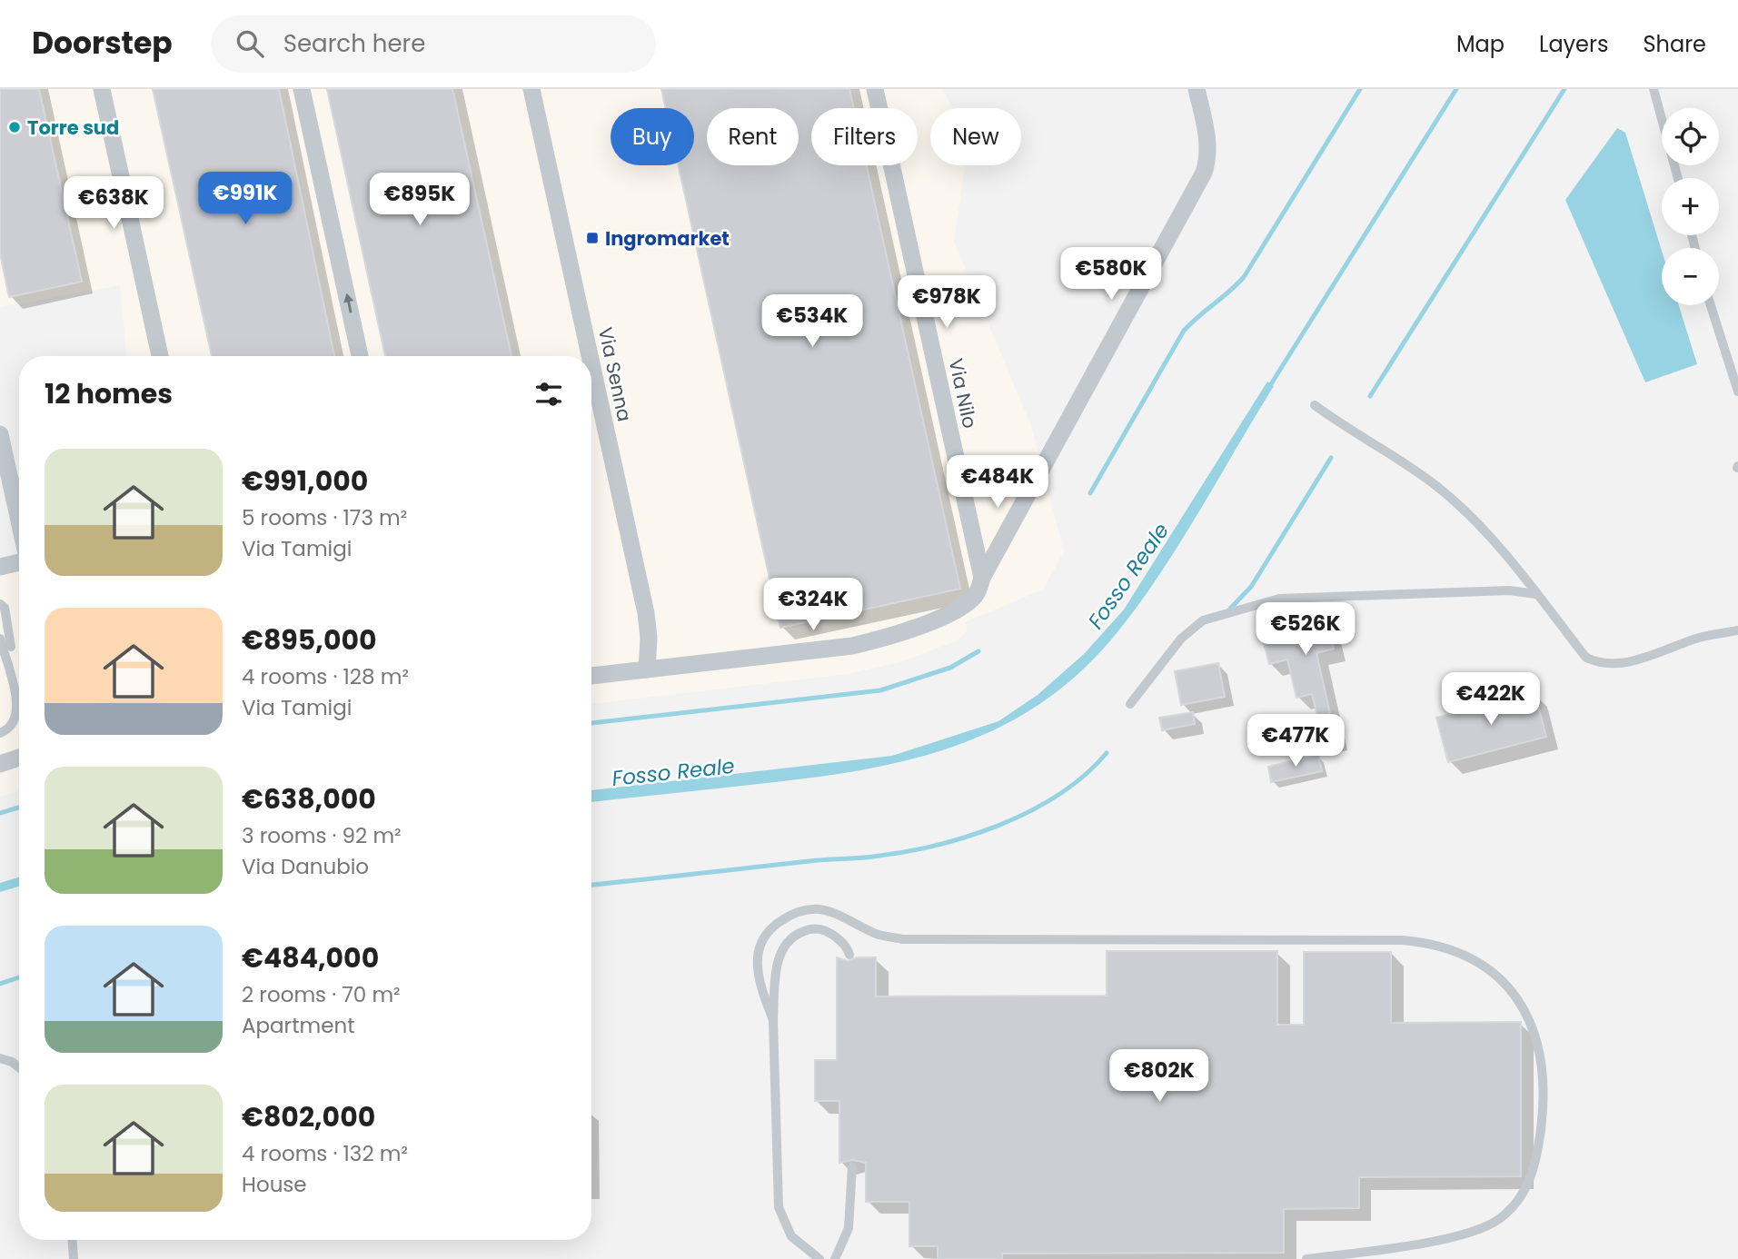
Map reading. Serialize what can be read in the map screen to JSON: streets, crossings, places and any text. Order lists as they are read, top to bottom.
{
  "streets": {
    "street": ["Via Senna", "Via Nilo"]
  },
  "water": ["Fosso Reale"],
  "places": {
    "other": ["Torre sud"],
    "transit": ["Ingromarket"]
  },
  "page": {
    "header": "Doorstep",
    "search": "Search here",
    "nav": ["Map", "Layers", "Share"],
    "map_buttons": ["+", "−"],
    "chip": [
      "Buy",
      "Rent",
      "Filters",
      "New"
    ],
    "price": [
      "€991K",
      "€895K",
      "€638K",
      "€580K",
      "€978K",
      "€534K",
      "€484K",
      "€324K",
      "€526K",
      "€422K",
      "€477K",
      "€802K"
    ],
    "heading": "12 homes",
    "list": [
      {
        "name": "€991,000",
        "note": "5 rooms · 173 m² · Via Tamigi"
      },
      {
        "name": "€895,000",
        "note": "4 rooms · 128 m² · Via Tamigi"
      },
      {
        "name": "€638,000",
        "note": "3 rooms · 92 m² · Via Danubio"
      },
      {
        "name": "€484,000",
        "note": "2 rooms · 70 m² · Apartment"
      },
      {
        "name": "€802,000",
        "note": "4 rooms · 132 m² · House"
      }
    ]
  }
}
